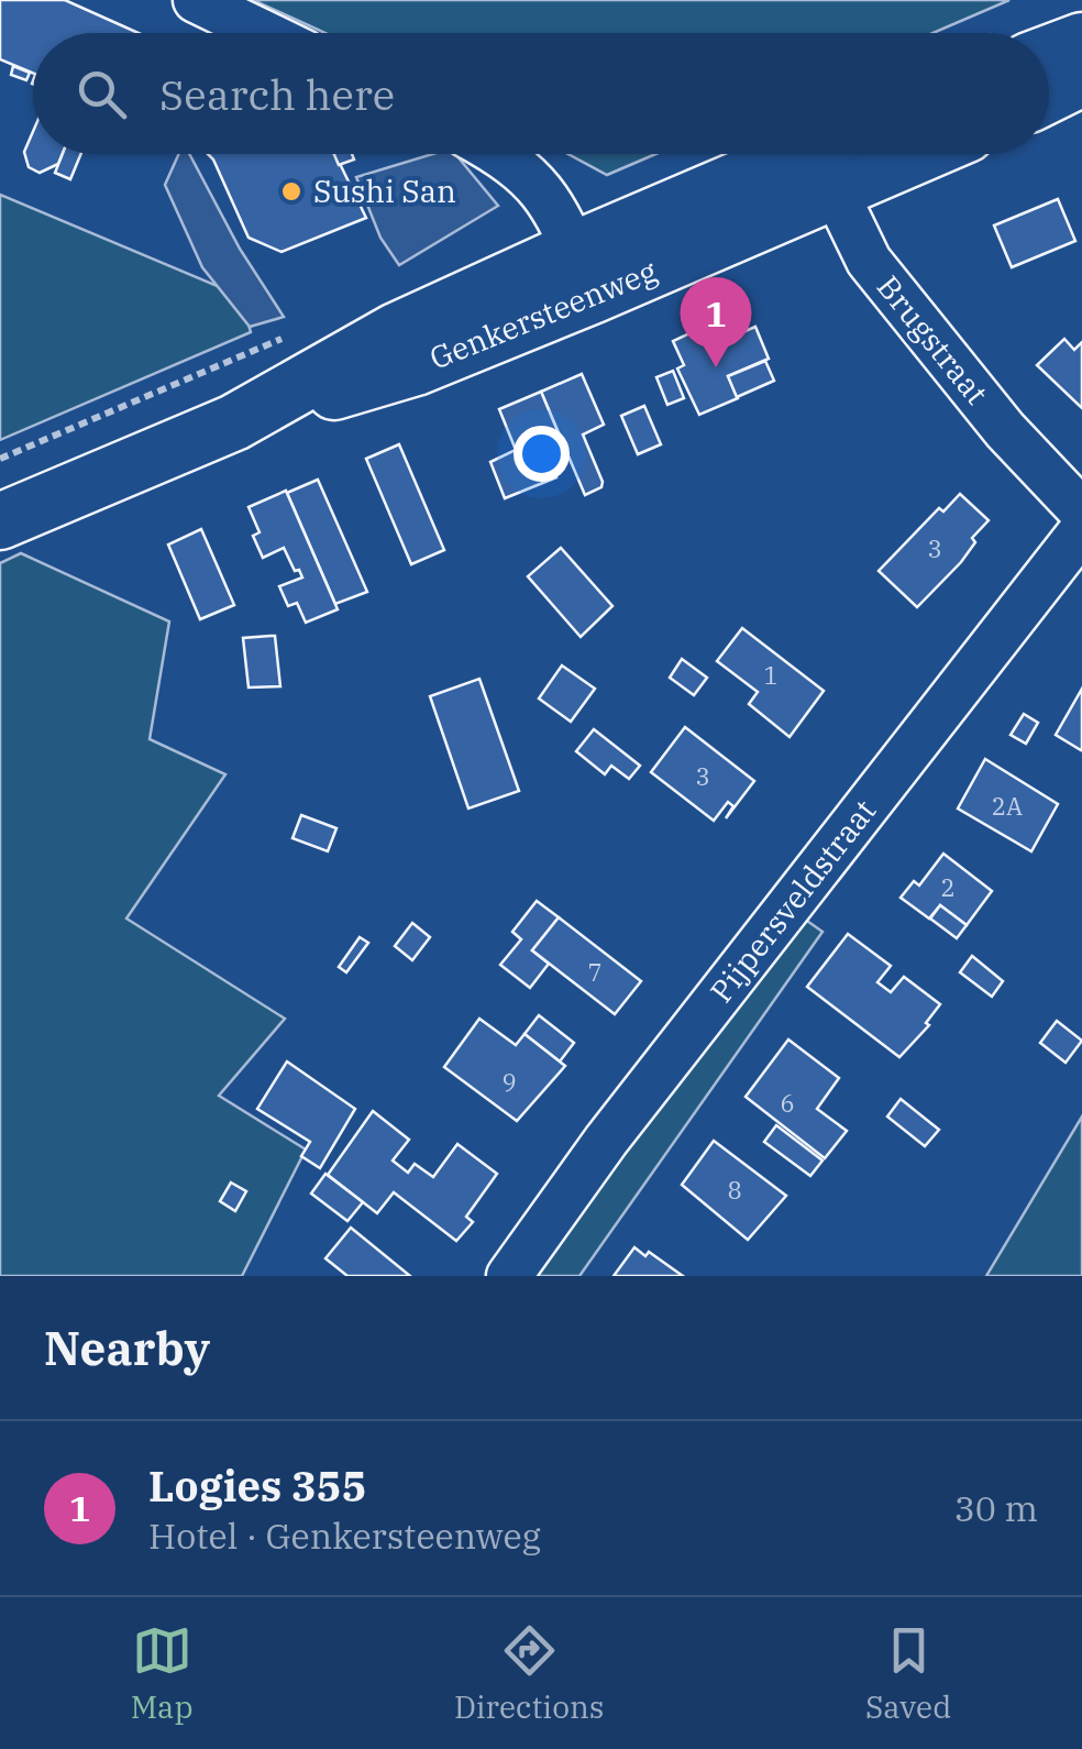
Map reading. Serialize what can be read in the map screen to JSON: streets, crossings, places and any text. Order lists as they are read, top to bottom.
{
  "streets": {
    "main road": ["Genkersteenweg"],
    "street": ["Brugstraat", "Pijpersveldstraat"]
  },
  "crossings": [
    ["Genkersteenweg", "Brugstraat"]
  ],
  "places": ["Sushi San"],
  "house_numbers": [
    "3",
    "1",
    "3",
    "2A",
    "2",
    "7",
    "9",
    "6",
    "8"
  ],
  "page": {
    "search": "Search here",
    "pins": "1",
    "heading": "Nearby",
    "list": [
      {
        "mark": "1",
        "name": "Logies 355",
        "note": "Hotel · Genkersteenweg",
        "value": "30 m"
      }
    ],
    "nav": ["Map", "Directions", "Saved"]
  }
}
